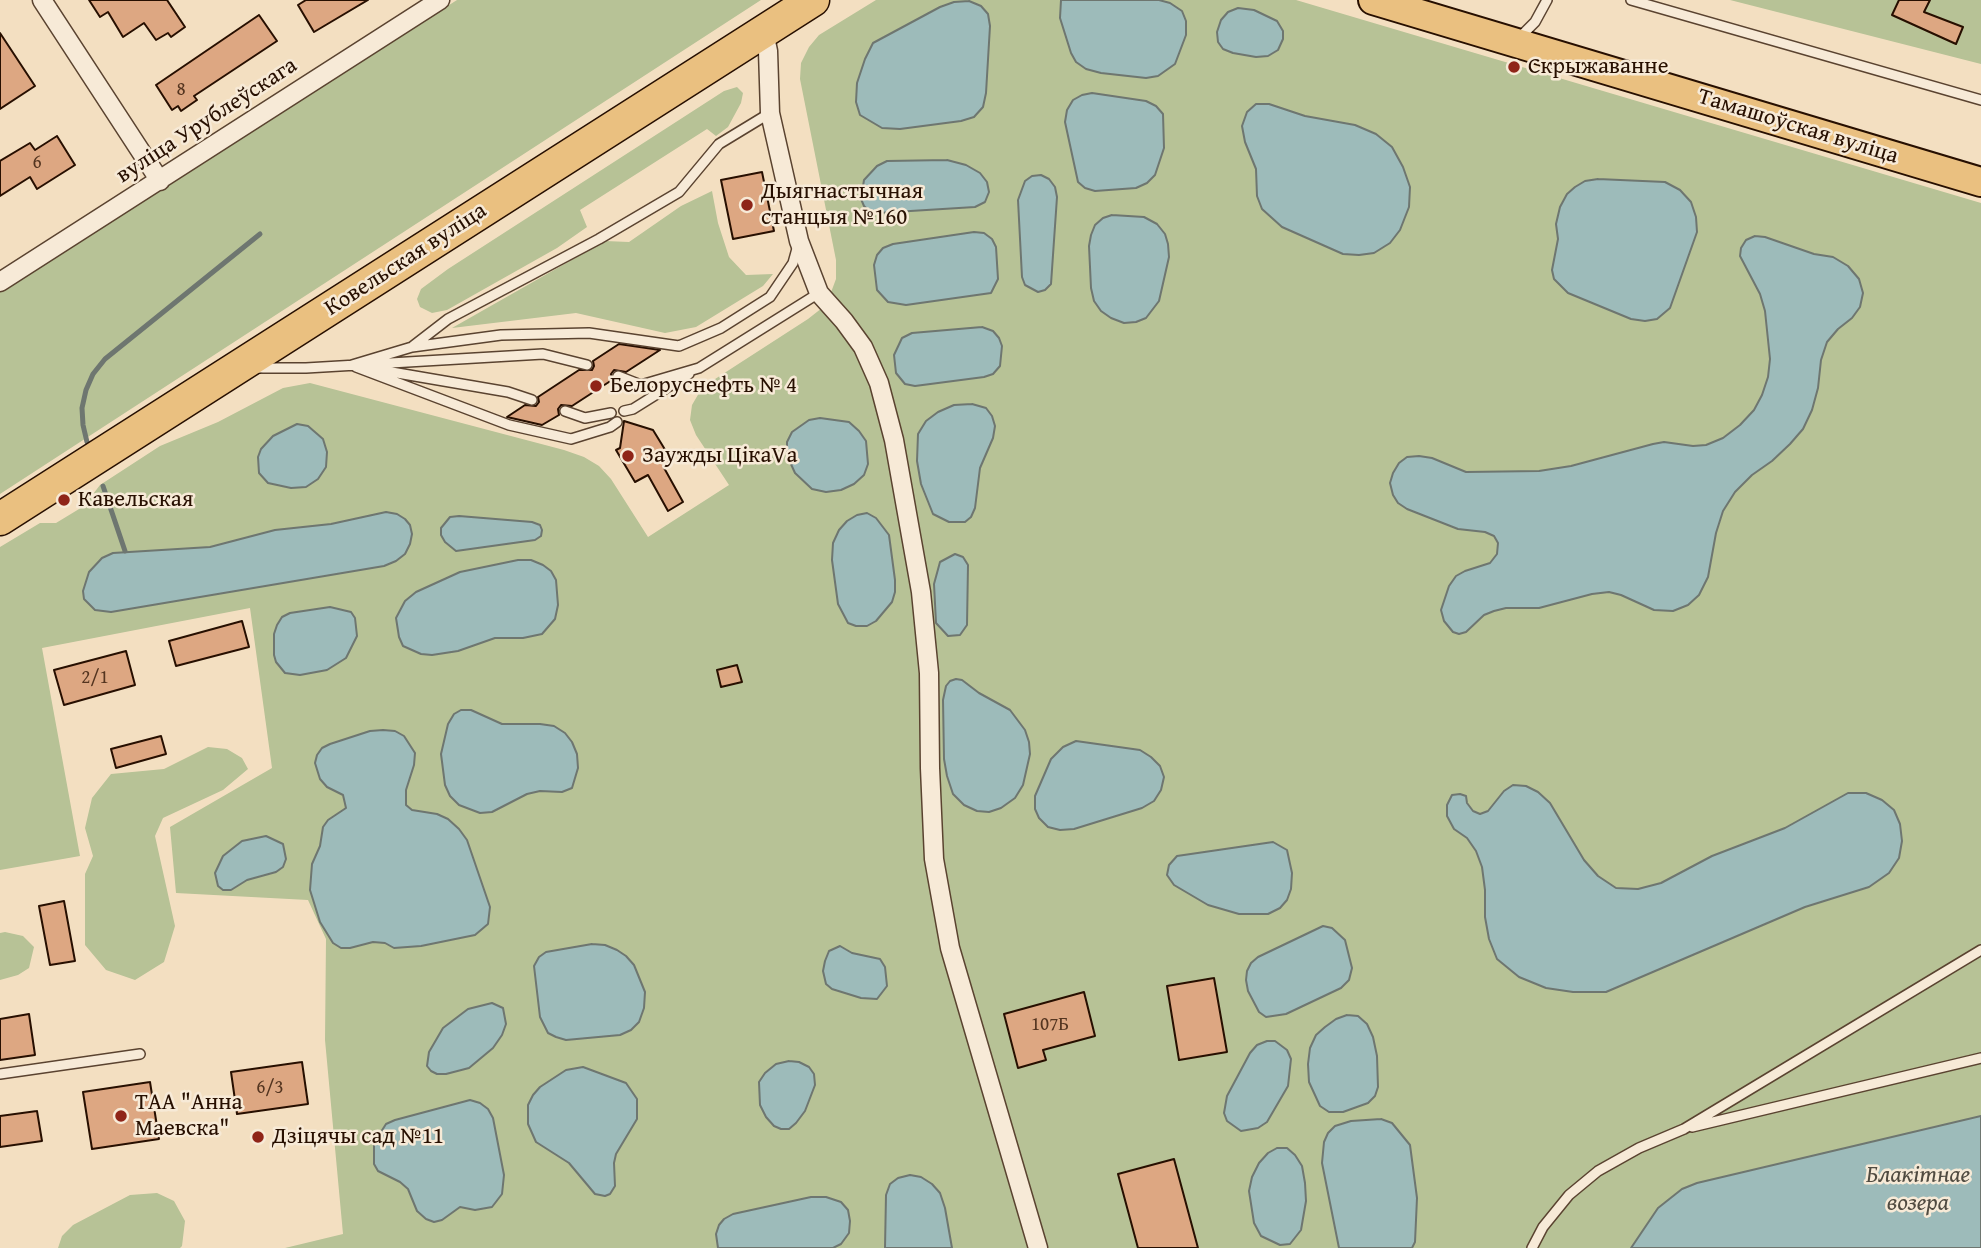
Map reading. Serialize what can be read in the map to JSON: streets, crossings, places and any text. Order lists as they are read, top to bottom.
{
  "streets": {
    "highway": ["Ковельская вуліца"],
    "main road": ["Тамашоўская вуліца"],
    "street": ["вуліца Урублеўскага"]
  },
  "water": ["Блакітнае возера"],
  "places": [
    "Скрыжаванне",
    "Дыягнастычная станцыя №160",
    "Белоруснефть № 4",
    "Заужды ЦікаVа",
    "Кавельская",
    "ТАА \"Анна Маевска\"",
    "Дзіцячы сад №11"
  ],
  "house_numbers": [
    "8",
    "6",
    "2/1",
    "107Б",
    "6/3"
  ]
}
